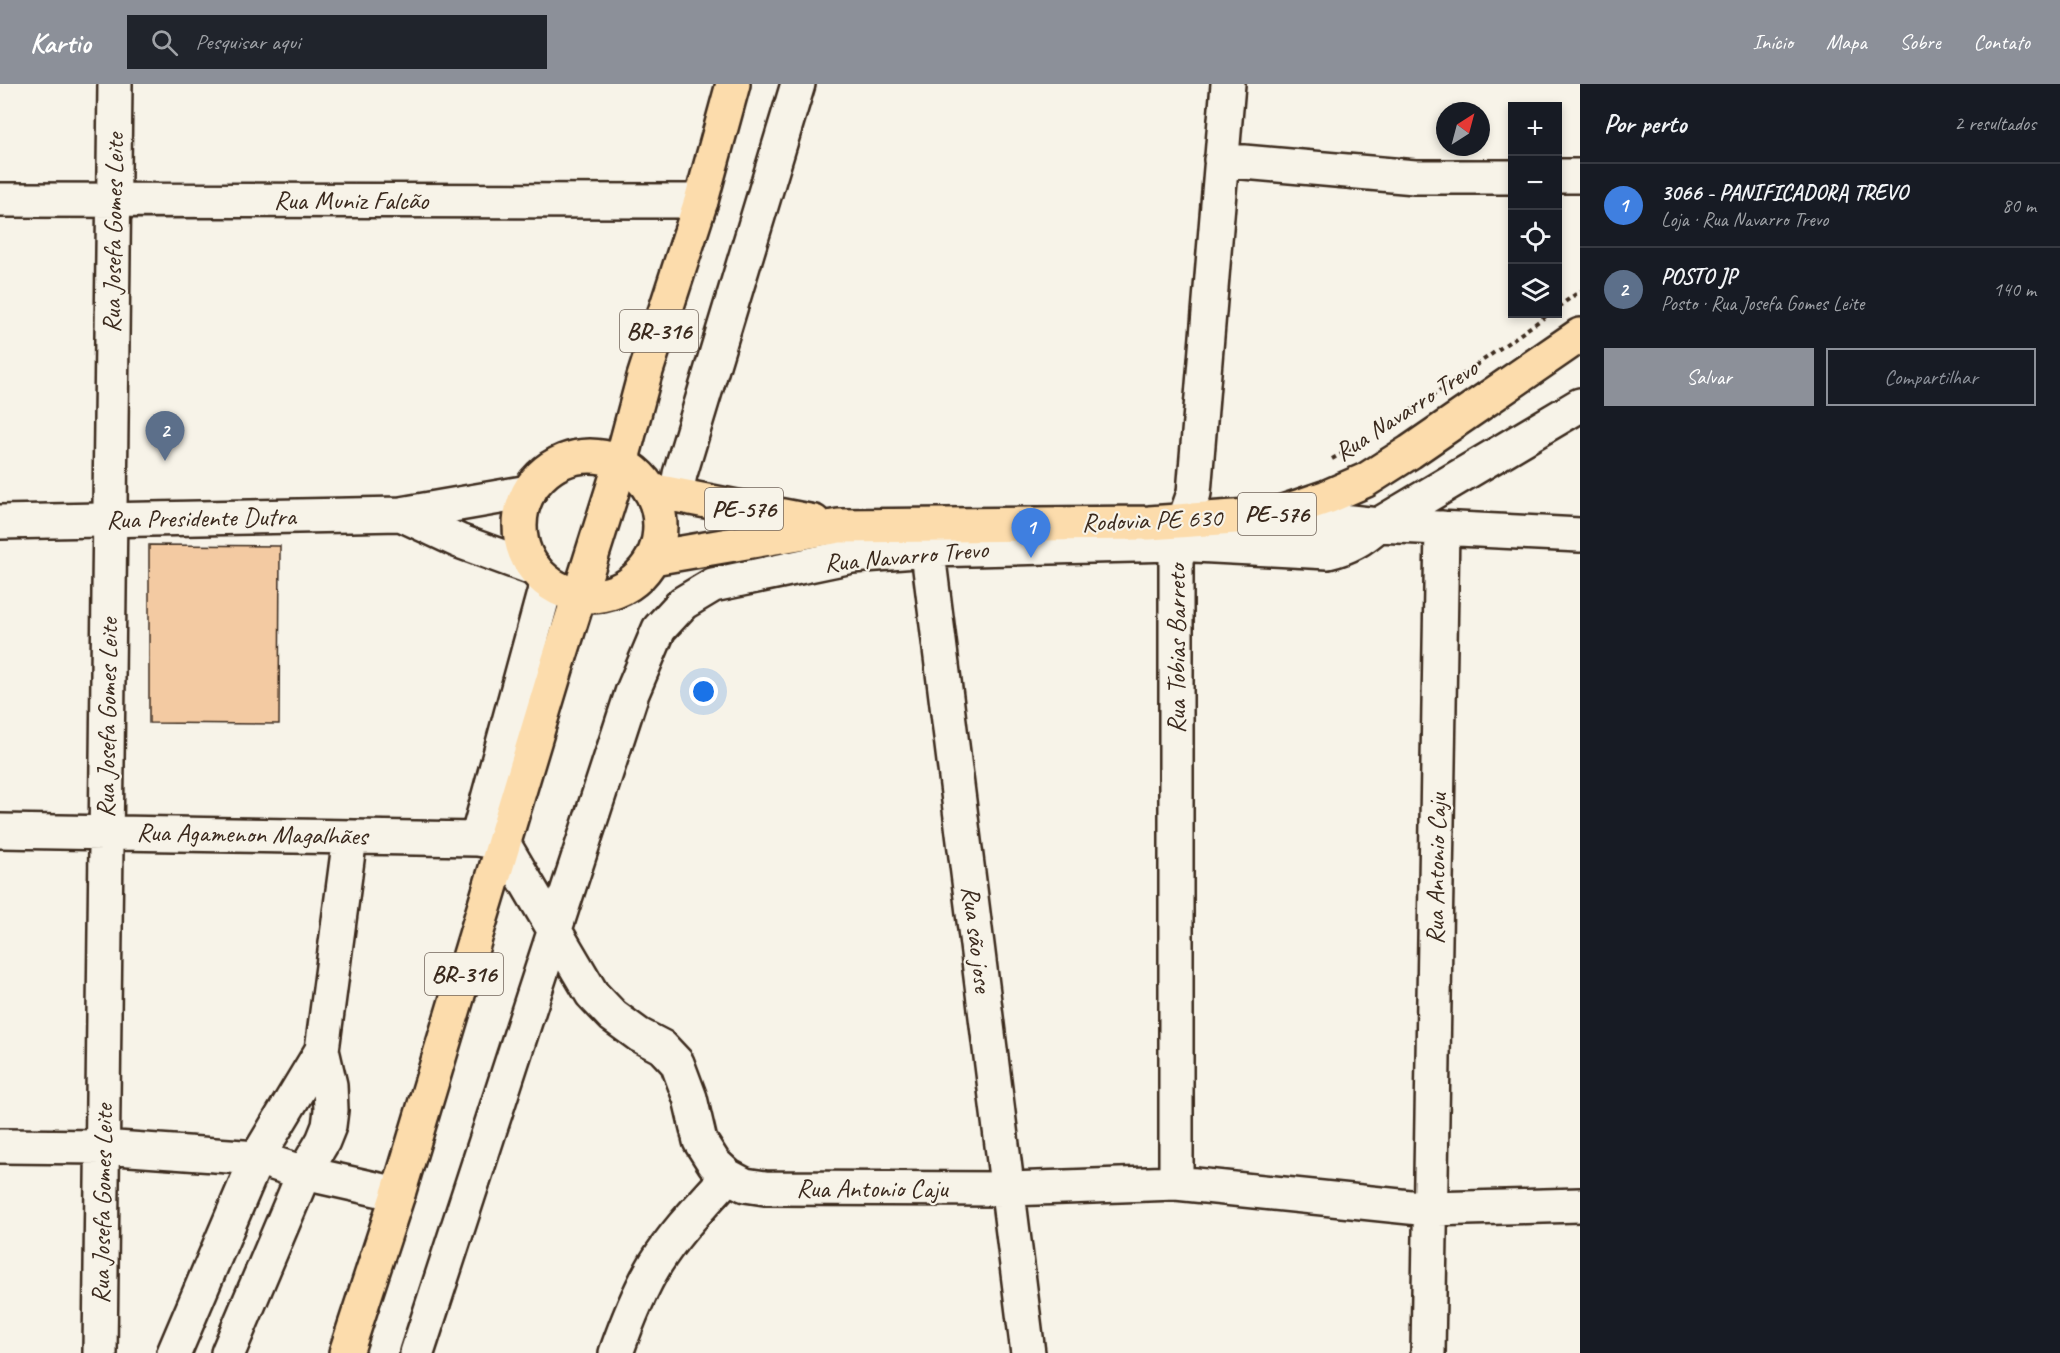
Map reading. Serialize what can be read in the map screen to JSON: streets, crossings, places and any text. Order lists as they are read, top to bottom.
{
  "streets": {
    "main road": ["BR-316", "PE-576", "Rodovia PE 630"],
    "street": [
      "Rua Muniz Falcão",
      "Rua Josefa Gomes Leite",
      "Rua Navarro Trevo",
      "Rua Presidente Dutra",
      "Rua Tobias Barreto",
      "Rua Agamenon Magalhães",
      "Rua Antonio Caju",
      "Rua são jose"
    ]
  },
  "crossings": [
    ["Rua Muniz Falcão", "Rua Josefa Gomes Leite"],
    ["Rua Muniz Falcão", "BR-316"],
    ["Rua Josefa Gomes Leite", "Rua Presidente Dutra"],
    ["Rua Josefa Gomes Leite", "Rua Agamenon Magalhães"],
    ["BR-316", "Rua Agamenon Magalhães"],
    ["BR-316", "Rua Antonio Caju"],
    ["Rua Navarro Trevo", "PE-576"],
    ["Rua Navarro Trevo", "Rodovia PE 630"],
    ["Rua Navarro Trevo", "Rua Antonio Caju"],
    ["Rua Navarro Trevo", "Rua são jose"],
    ["PE-576", "Rodovia PE 630"],
    ["PE-576", "Rua são jose"],
    ["Rodovia PE 630", "Rua Tobias Barreto"],
    ["Rodovia PE 630", "Rua são jose"],
    ["Rua Tobias Barreto", "Rua Antonio Caju"],
    ["Rua Agamenon Magalhães", "Rua Antonio Caju"],
    ["Rua Antonio Caju", "Rua são jose"]
  ],
  "north": "top right",
  "page": {
    "header": "Kartio",
    "search": "Pesquisar aqui",
    "nav": [
      "Início",
      "Mapa",
      "Sobre",
      "Contato"
    ],
    "heading": ["Por perto", "2 resultados"],
    "map_buttons": ["+", "−"],
    "list": [
      {
        "mark": "1",
        "name": "3066 - PANIFICADORA TREVO",
        "note": "Loja · Rua Navarro Trevo",
        "value": "80 m"
      },
      {
        "mark": "2",
        "name": "POSTO JP",
        "note": "Posto · Rua Josefa Gomes Leite",
        "value": "140 m"
      }
    ],
    "buttons": ["Salvar", "Compartilhar"],
    "pins": ["2", "1"]
  }
}
